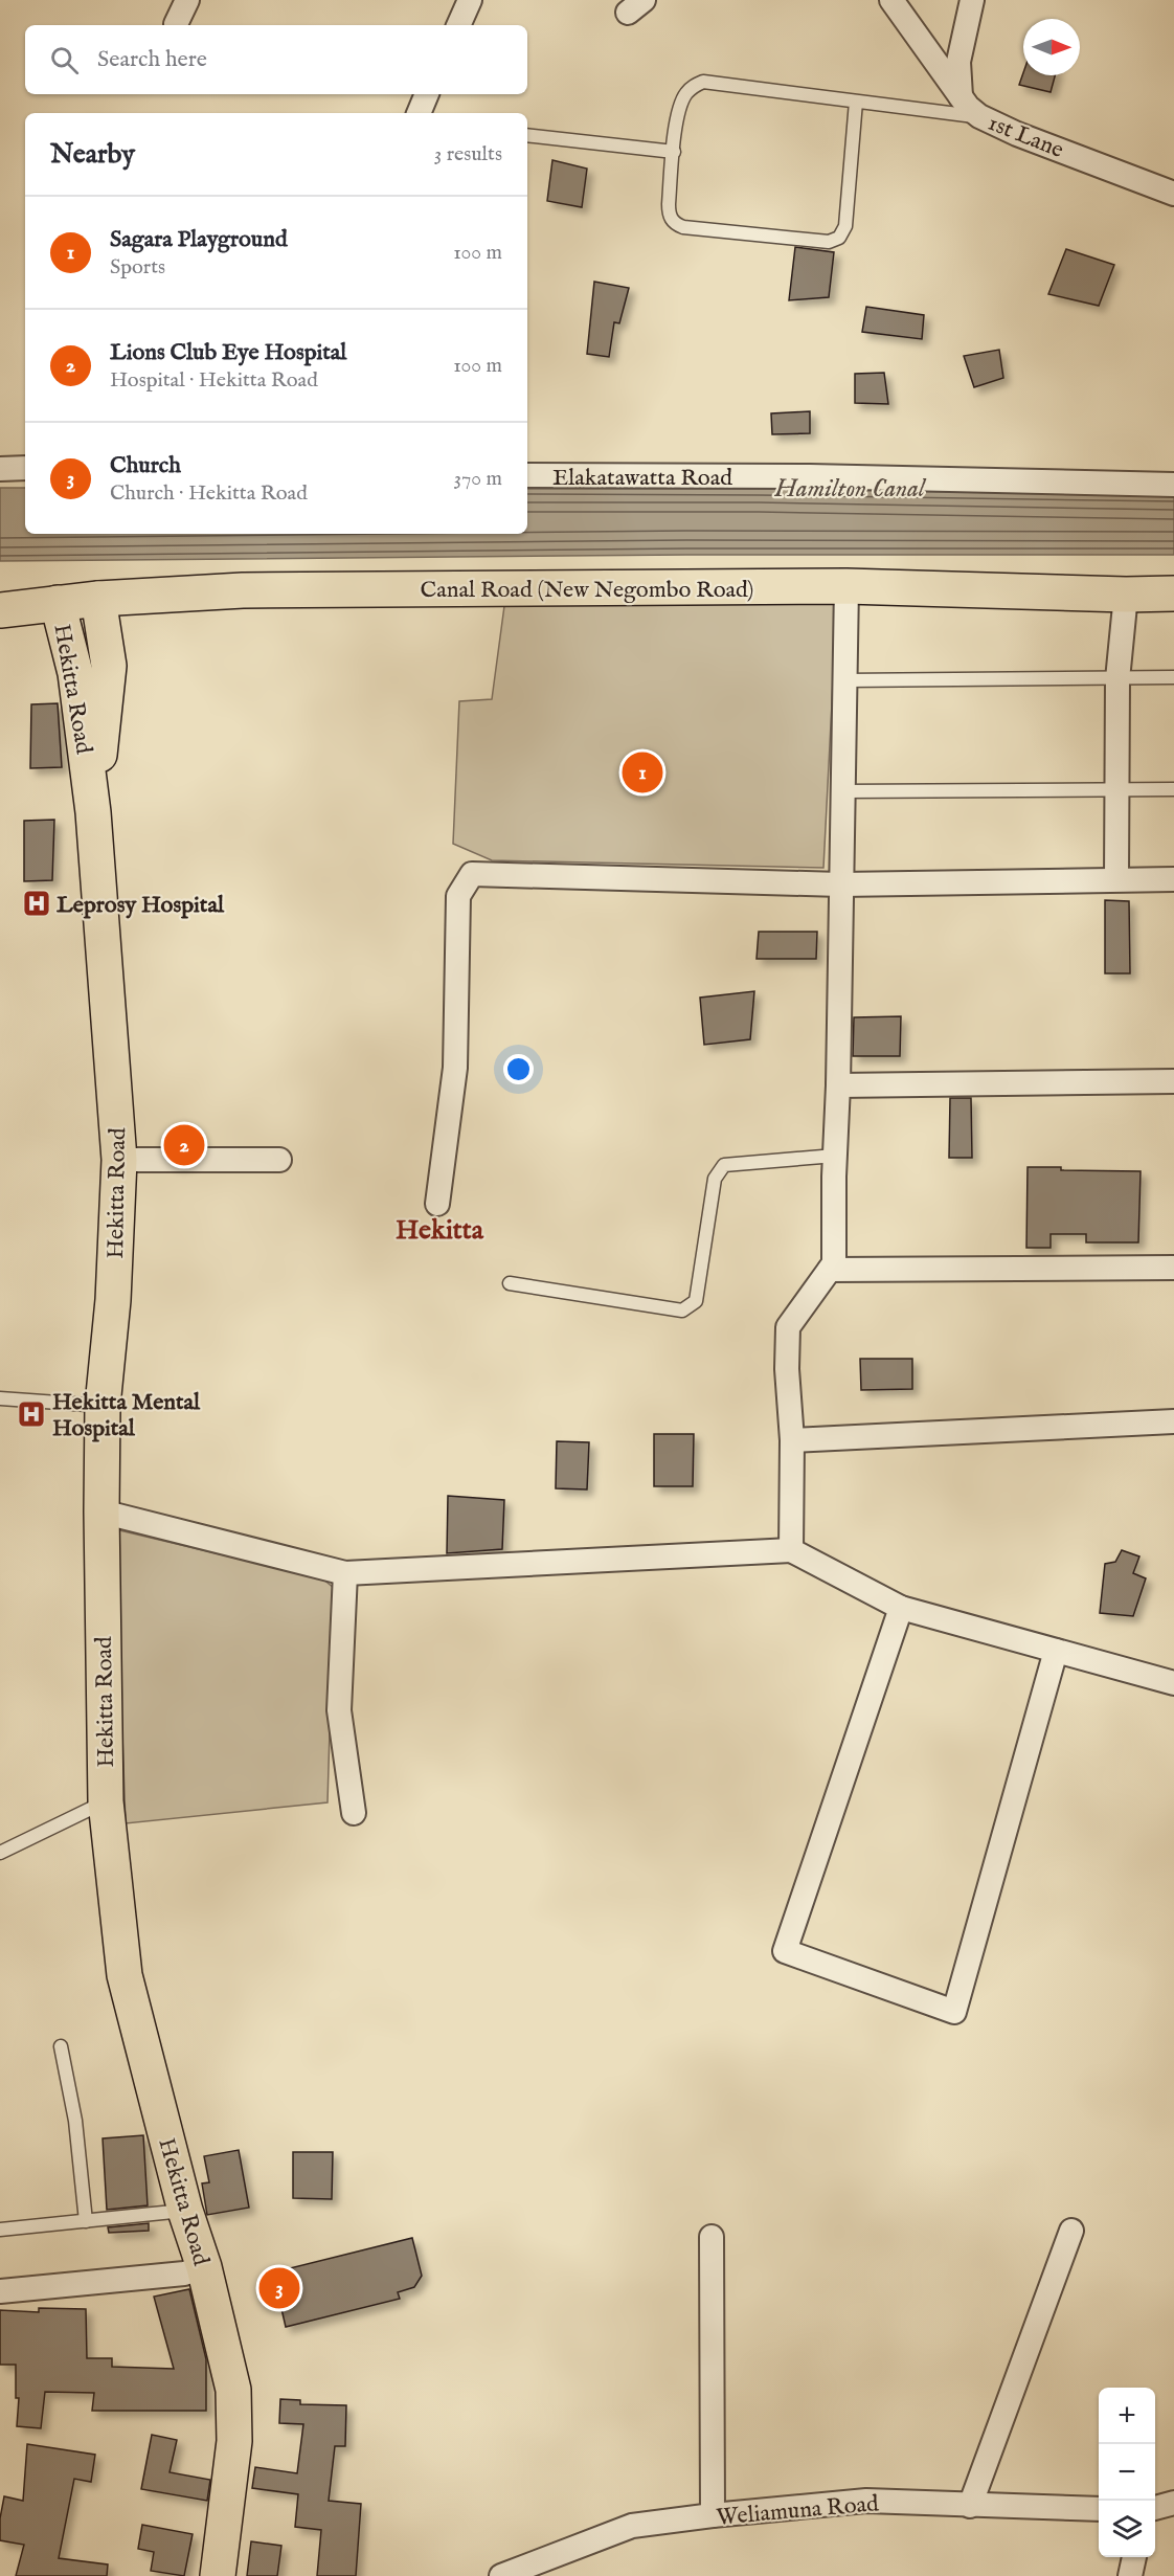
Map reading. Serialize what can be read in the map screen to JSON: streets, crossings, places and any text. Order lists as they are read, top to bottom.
{
  "streets": {
    "main road": ["Canal Road (New Negombo Road)", "Hekitta Road"],
    "street": ["1st Lane", "Elakatawatta Road", "Weliamuna Road"]
  },
  "crossings": [
    ["Canal Road (New Negombo Road)", "Hekitta Road"]
  ],
  "districts": ["Hekitta"],
  "water": ["Hamilton Canal"],
  "places": {
    "hospital": ["Leprosy Hospital", "Hekitta Mental Hospital"]
  },
  "north": "right",
  "page": {
    "search": "Search here",
    "heading": ["Nearby", "3 results"],
    "list": [
      {
        "mark": "1",
        "name": "Sagara Playground",
        "note": "Sports",
        "value": "100 m"
      },
      {
        "mark": "2",
        "name": "Lions Club Eye Hospital",
        "note": "Hospital · Hekitta Road",
        "value": "100 m"
      },
      {
        "mark": "3",
        "name": "Church",
        "note": "Church · Hekitta Road",
        "value": "370 m"
      }
    ],
    "pins": ["1", "2", "3"],
    "map_buttons": ["+", "−"]
  }
}
